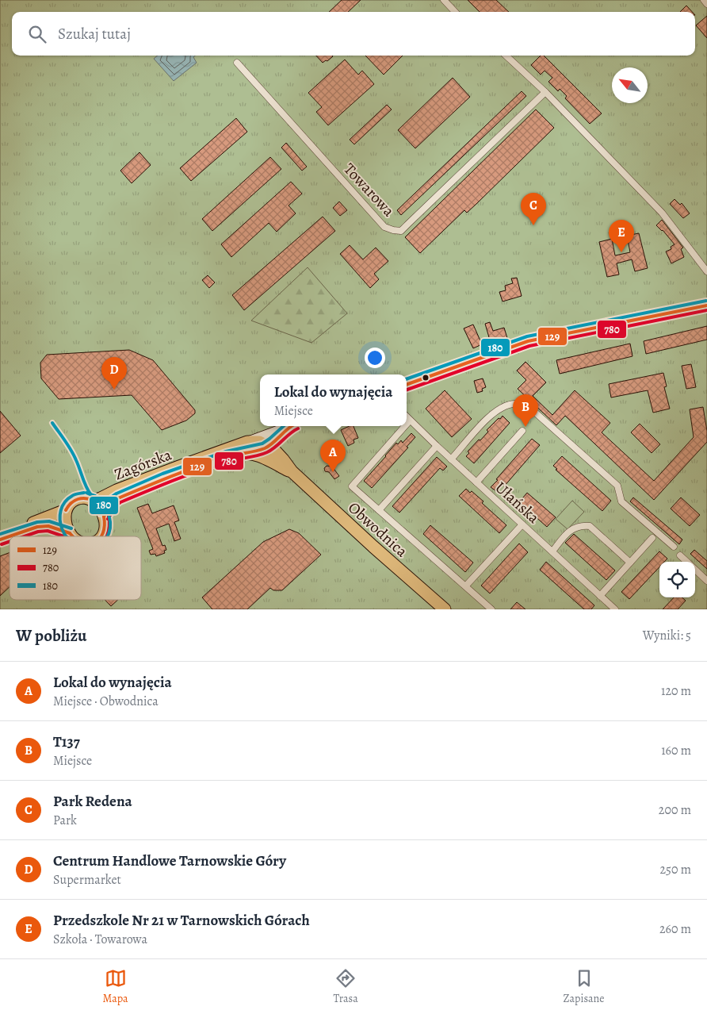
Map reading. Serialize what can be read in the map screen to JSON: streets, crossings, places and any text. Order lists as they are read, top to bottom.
{
  "streets": {
    "highway": ["Zagórska", "Obwodnica"],
    "street": ["Towarowa", "Ułańska"]
  },
  "crossings": [
    ["Zagórska", "Obwodnica"]
  ],
  "lines": ["transit line 180", "transit line 129", "transit line 780"],
  "legend": ["129", "780", "180"],
  "north": "top left",
  "page": {
    "search": "Szukaj tutaj",
    "pins": [
      "C",
      "E",
      "D",
      "B",
      "A"
    ],
    "popup": ["Lokal do wynajęcia", "Miejsce"],
    "heading": ["W pobliżu", "Wyniki: 5"],
    "list": [
      {
        "mark": "A",
        "name": "Lokal do wynajęcia",
        "note": "Miejsce · Obwodnica",
        "value": "120 m"
      },
      {
        "mark": "B",
        "name": "T137",
        "note": "Miejsce",
        "value": "160 m"
      },
      {
        "mark": "C",
        "name": "Park Redena",
        "note": "Park",
        "value": "200 m"
      },
      {
        "mark": "D",
        "name": "Centrum Handlowe Tarnowskie Góry",
        "note": "Supermarket",
        "value": "250 m"
      },
      {
        "mark": "E",
        "name": "Przedszkole Nr 21 w Tarnowskich Górach",
        "note": "Szkoła · Towarowa",
        "value": "260 m"
      }
    ],
    "nav": ["Mapa", "Trasa", "Zapisane"]
  }
}
